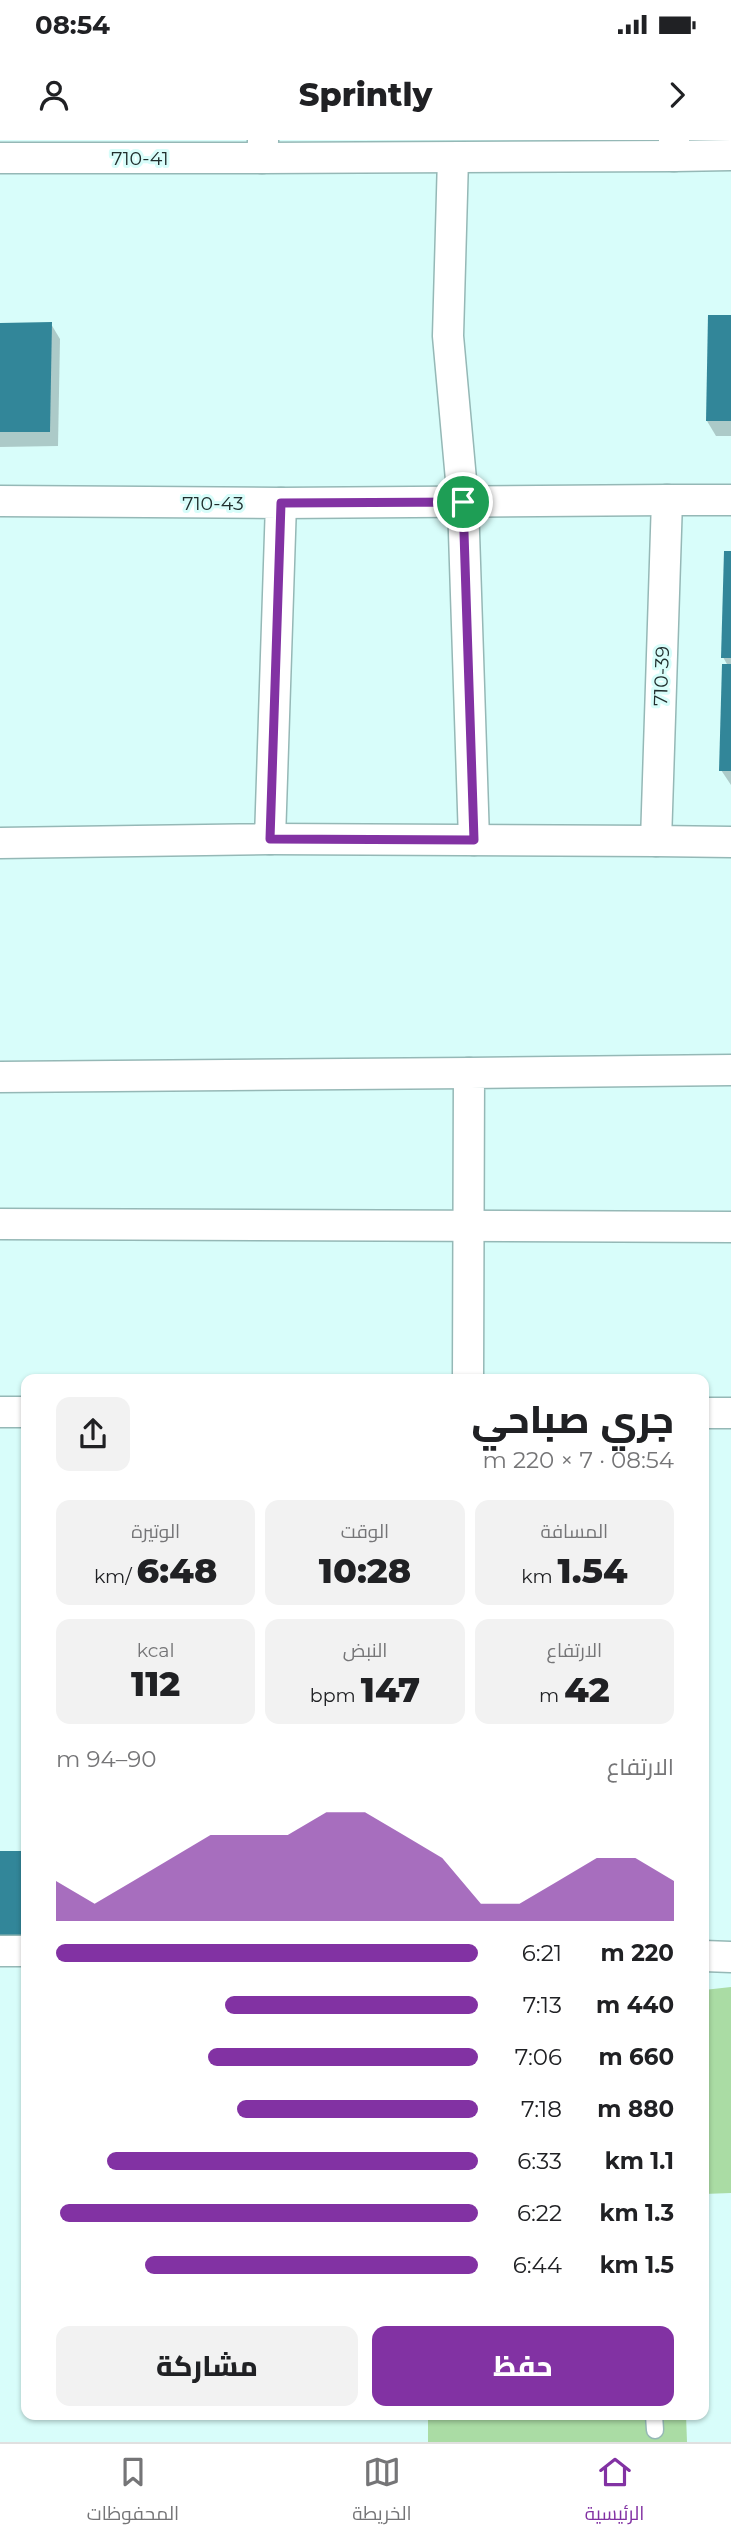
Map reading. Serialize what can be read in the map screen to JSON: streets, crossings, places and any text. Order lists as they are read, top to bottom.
{
  "streets": {
    "street": ["710-41", "710-43", "710-39"]
  },
  "crossings": [
    ["710-43", "710-39"]
  ],
  "page": {
    "status": "08:54",
    "header": "Sprintly",
    "heading": ["جري صباحي", "08:54 · 7 × 220 m"],
    "stats": [
      ["المسافة", "1.54 km"],
      ["الوقت", "10:28"],
      ["الوتيرة", "6:48 /km"],
      ["الارتفاع", "42 m"],
      ["النبض", "147 bpm"],
      ["kcal", "112"]
    ],
    "chart": ["الارتفاع", "90–94 m"],
    "list": [
      {
        "name": "220 m",
        "note": "6:21"
      },
      {
        "name": "440 m",
        "note": "7:13"
      },
      {
        "name": "660 m",
        "note": "7:06"
      },
      {
        "name": "880 m",
        "note": "7:18"
      },
      {
        "name": "1.1 km",
        "note": "6:33"
      },
      {
        "name": "1.3 km",
        "note": "6:22"
      },
      {
        "name": "1.5 km",
        "note": "6:44"
      }
    ],
    "buttons": ["حفظ", "مشاركة"],
    "tabs": ["الرئيسية", "الخريطة", "المحفوظات"]
  }
}
